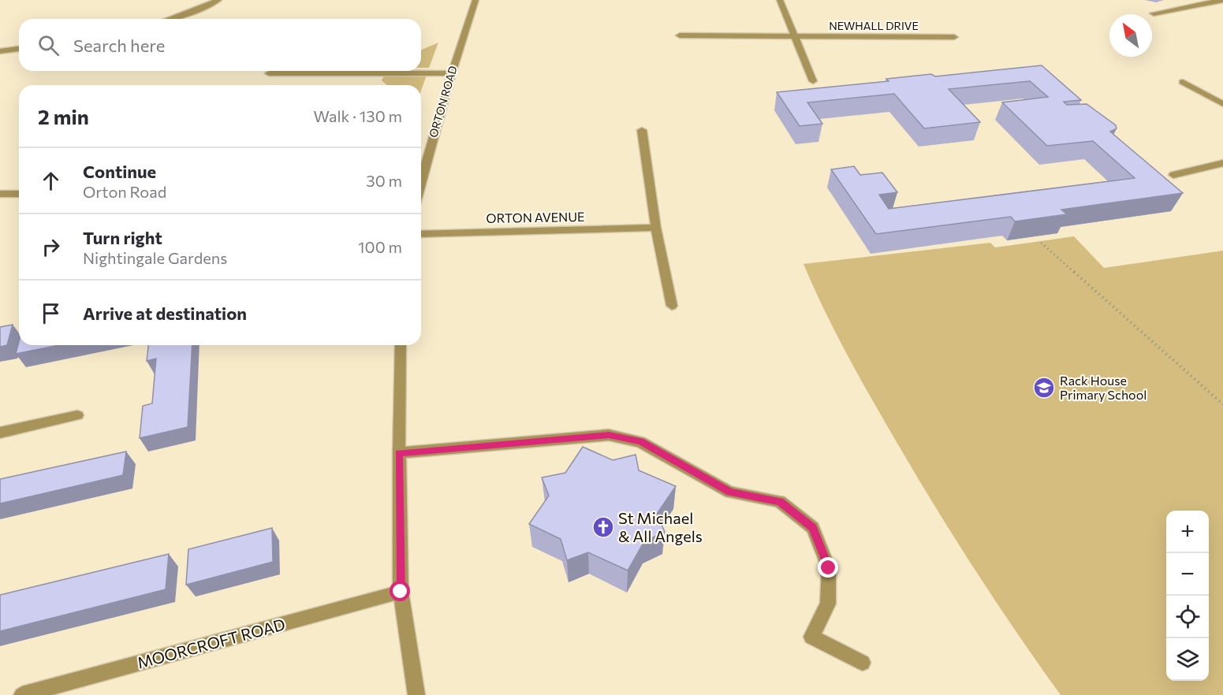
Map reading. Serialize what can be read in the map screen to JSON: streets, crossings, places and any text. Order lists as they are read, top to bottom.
{
  "streets": {
    "street": [
      "NEWHALL DRIVE",
      "ORTON ROAD",
      "ORTON AVENUE",
      "MOORCROFT ROAD"
    ]
  },
  "places": {
    "school or university": ["Rack House Primary School"],
    "church": ["St Michael & All Angels"]
  },
  "north": "top left",
  "page": {
    "search": "Search here",
    "heading": ["2 min", "Walk · 130 m"],
    "list": [
      ["Continue", "Orton Road", "30 m"],
      ["Turn right", "Nightingale Gardens", "100 m"],
      "Arrive at destination"
    ],
    "map_buttons": ["+", "−"]
  }
}
